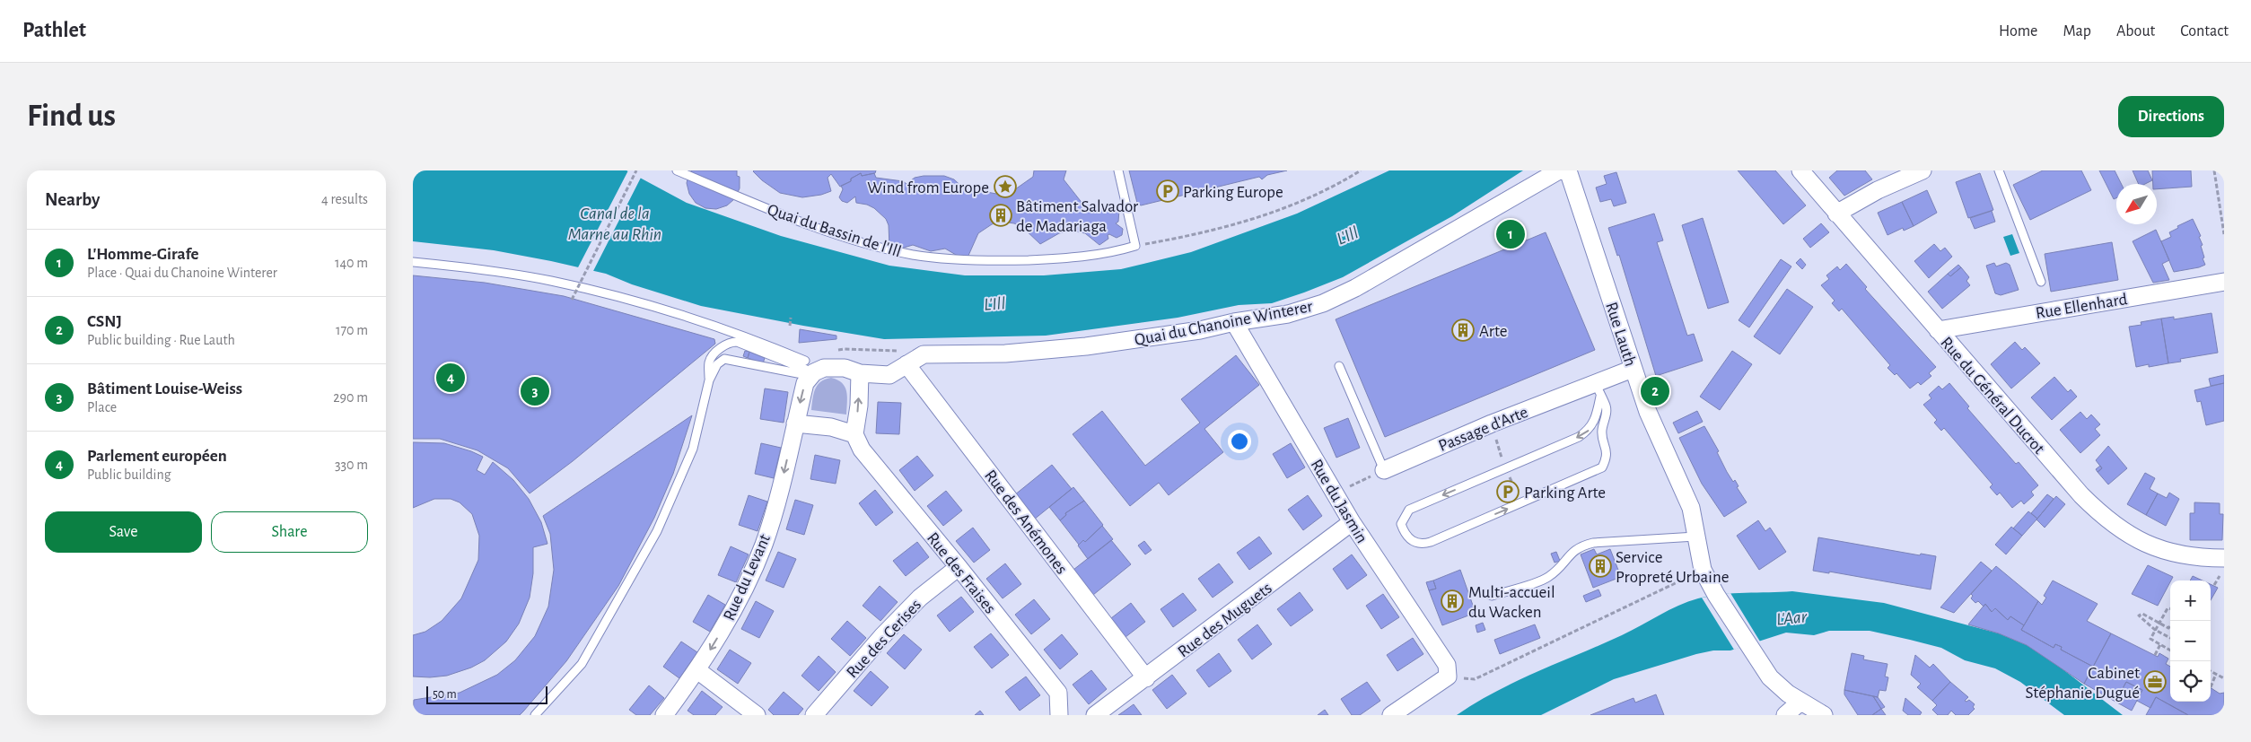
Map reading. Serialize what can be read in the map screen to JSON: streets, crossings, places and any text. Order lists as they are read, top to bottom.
{
  "streets": {
    "street": [
      "Rue Ellenhard",
      "Quai du Chanoine Winterer",
      "Rue Lauth",
      "Rue du Général Ducrot",
      "Passage d'Arte",
      "Rue du Jasmin",
      "Rue des Anémones",
      "Rue des Fraises",
      "Rue du Levant",
      "Rue des Muguets",
      "Rue des Cerises"
    ],
    "lane": ["Quai du Bassin de l'Ill"]
  },
  "crossings": [
    ["Rue Ellenhard", "Rue du Général Ducrot"],
    ["Quai du Chanoine Winterer", "Rue du Jasmin"],
    ["Quai du Chanoine Winterer", "Rue des Anémones"],
    ["Quai du Chanoine Winterer", "Rue du Levant"],
    ["Rue Lauth", "Passage d'Arte"],
    ["Rue du Jasmin", "Rue des Muguets"],
    ["Rue des Anémones", "Rue des Muguets"],
    ["Rue des Fraises", "Rue des Cerises"]
  ],
  "one_way": ["Rue du Levant"],
  "water": ["Canal de la Marne au Rhin", "L'Ill", "L'Aar"],
  "places": {
    "place": ["Wind from Europe"],
    "parking": ["Parking Europe", "Parking Arte"],
    "building": [
      "Bâtiment Salvador de Madariaga",
      "Arte",
      "Service Propreté Urbaine",
      "Multi-accueil du Wacken"
    ],
    "office": ["Cabinet Stéphanie Dugué"]
  },
  "scale_bar": "50 m",
  "north": "bottom left",
  "page": {
    "header": "Pathlet",
    "nav": [
      "Home",
      "Map",
      "About",
      "Contact"
    ],
    "buttons": [
      "Directions",
      ["Save", "Share"]
    ],
    "title": "Find us",
    "heading": ["Nearby", "4 results"],
    "pins": [
      "1",
      "4",
      "2",
      "3"
    ],
    "list": [
      {
        "mark": "1",
        "name": "L'Homme-Girafe",
        "note": "Place · Quai du Chanoine Winterer",
        "value": "140 m"
      },
      {
        "mark": "2",
        "name": "CSNJ",
        "note": "Public building · Rue Lauth",
        "value": "170 m"
      },
      {
        "mark": "3",
        "name": "Bâtiment Louise-Weiss",
        "note": "Place",
        "value": "290 m"
      },
      {
        "mark": "4",
        "name": "Parlement européen",
        "note": "Public building",
        "value": "330 m"
      }
    ],
    "map_buttons": ["+", "−"],
    "scale": "50 m"
  }
}
